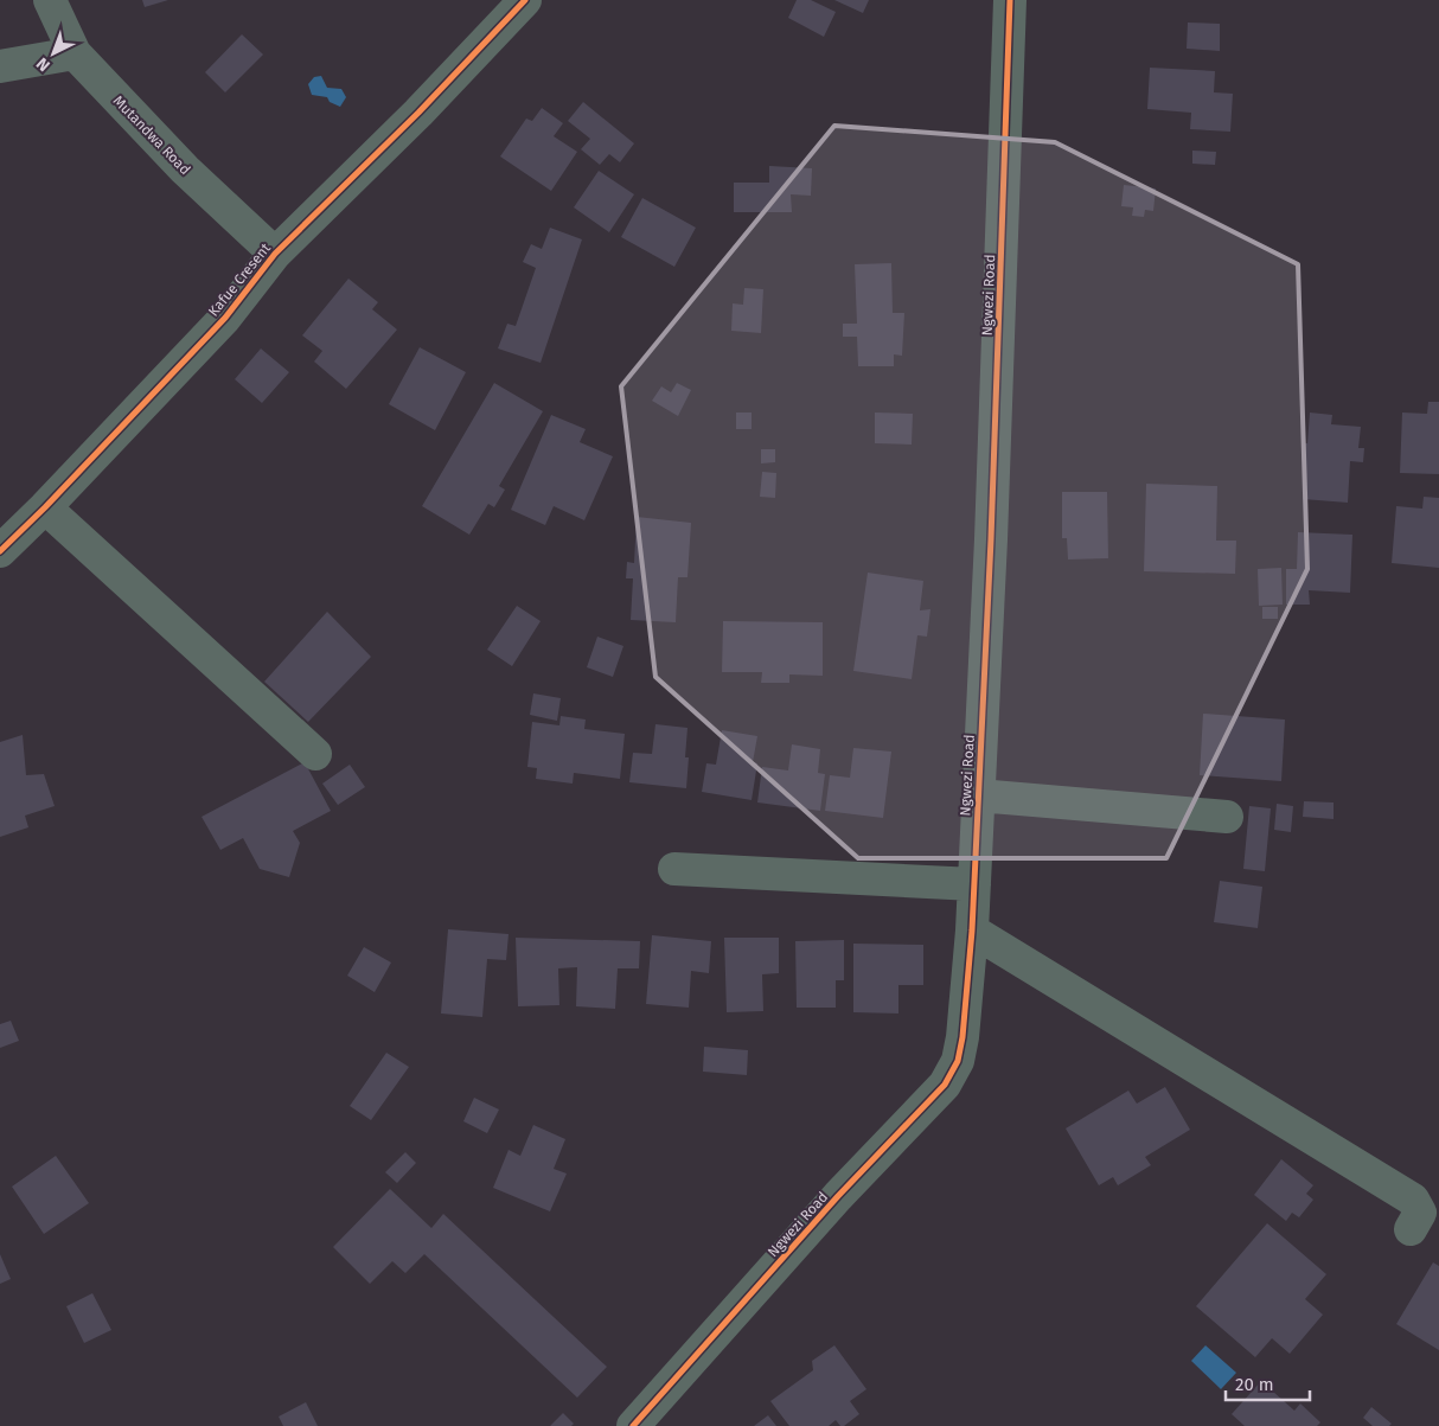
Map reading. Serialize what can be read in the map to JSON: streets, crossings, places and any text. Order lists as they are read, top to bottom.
{
  "streets": {
    "street": ["Mutandwa Road", "Kafue Cresent", "Ngwezi Road"]
  },
  "crossings": [
    ["Mutandwa Road", "Kafue Cresent"]
  ],
  "scale_bar": "20 m",
  "north": "bottom left"
}
